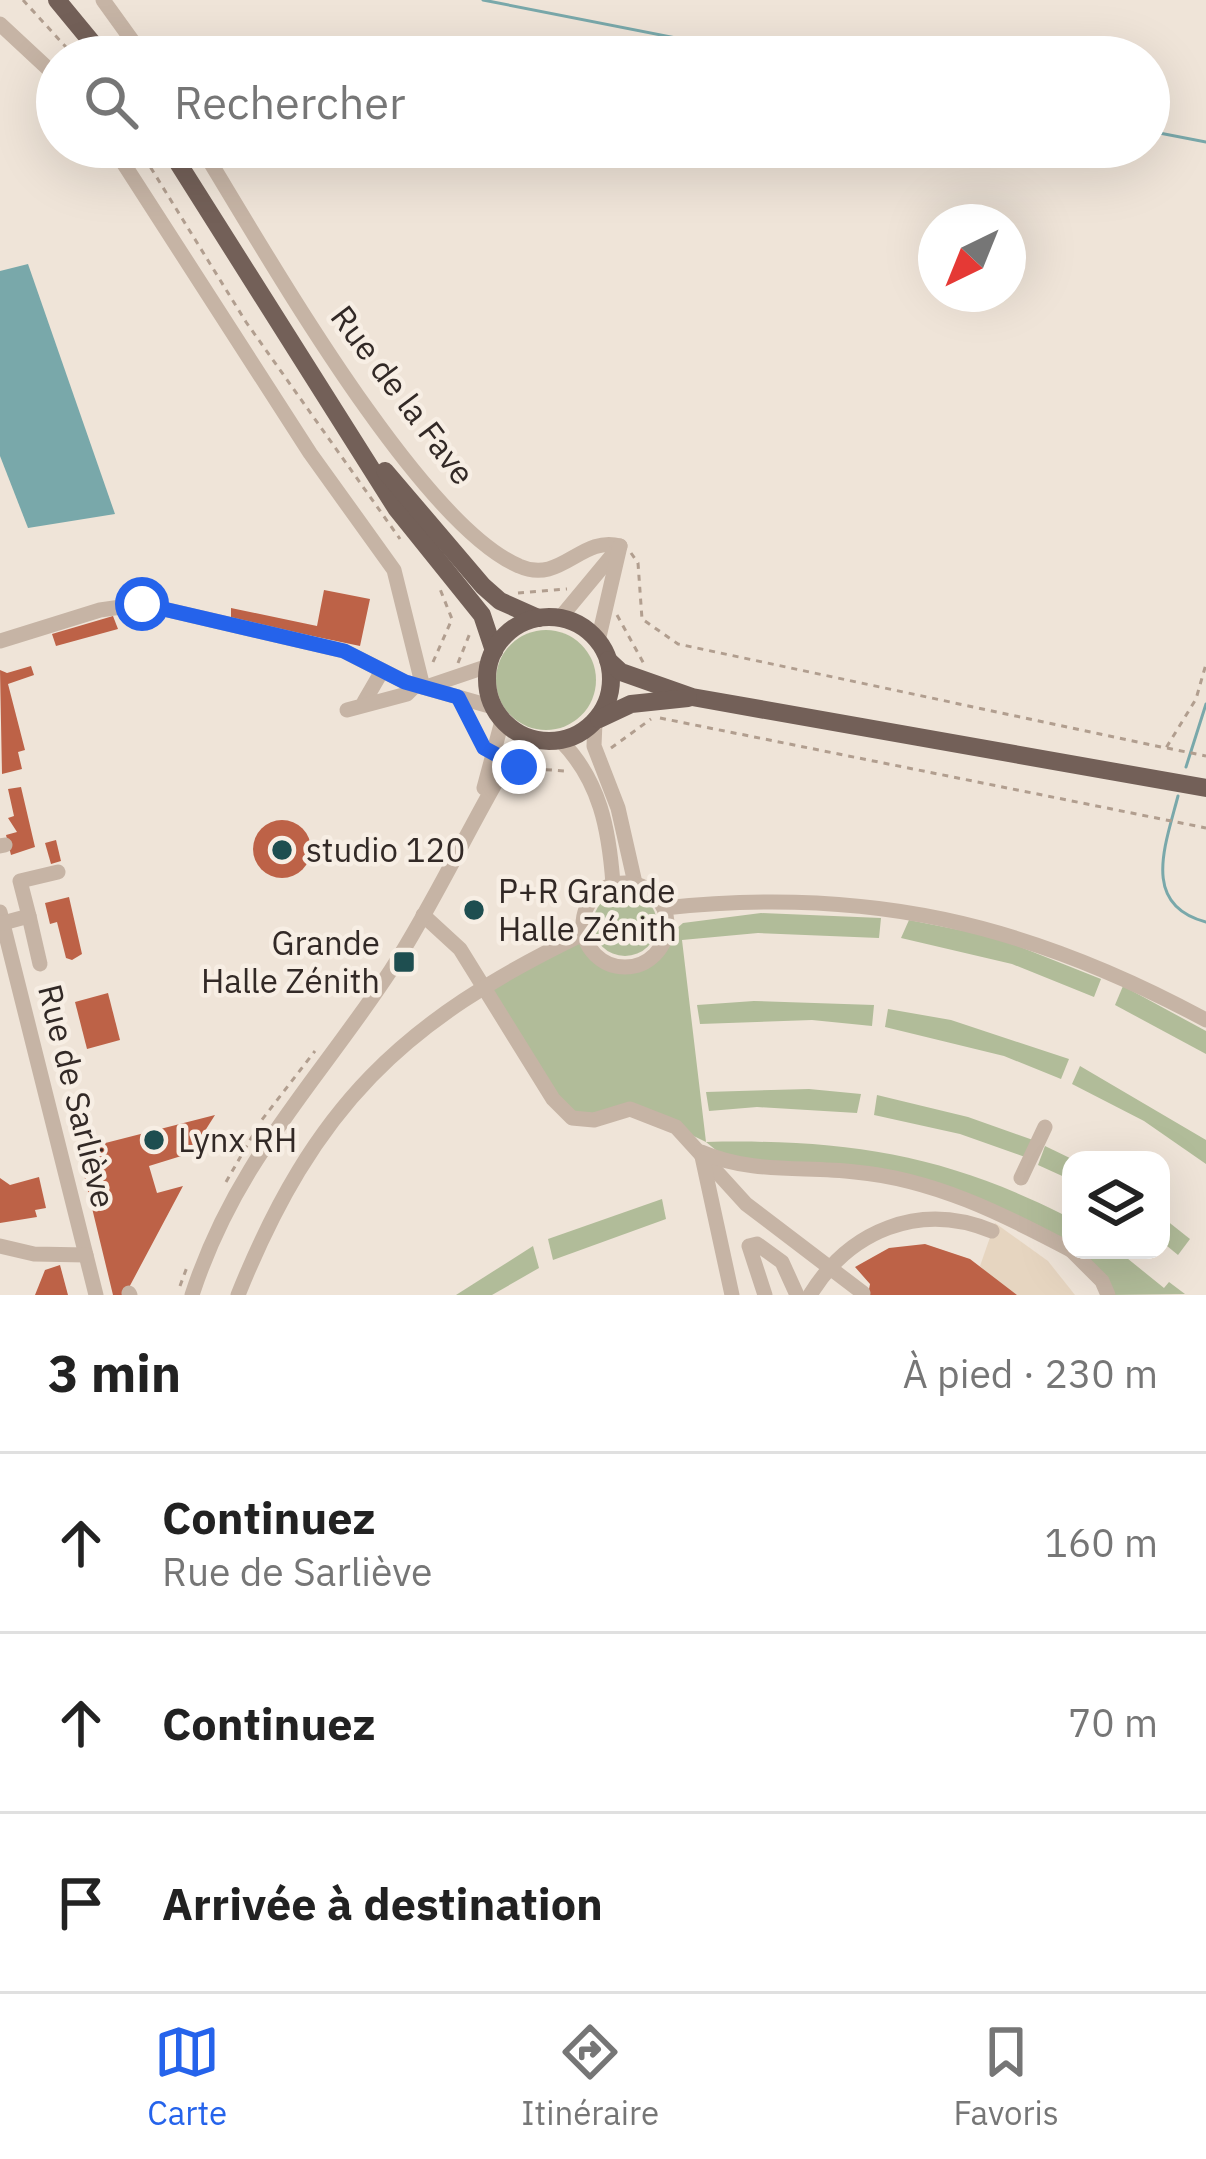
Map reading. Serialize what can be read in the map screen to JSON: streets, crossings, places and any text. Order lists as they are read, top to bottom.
{
  "streets": {
    "street": ["Rue de la Fave", "Rue de Sarliève"]
  },
  "places": {
    "other": ["studio 120", "P+R Grande Halle Zénith", "Lynx RH"],
    "transit": ["Grande Halle Zénith"]
  },
  "north": "bottom left",
  "page": {
    "search": "Rechercher",
    "heading": ["3 min", "À pied · 230 m"],
    "list": [
      ["Continuez", "Rue de Sarliève", "160 m"],
      ["Continuez", "70 m"],
      "Arrivée à destination"
    ],
    "nav": ["Carte", "Itinéraire", "Favoris"]
  }
}
